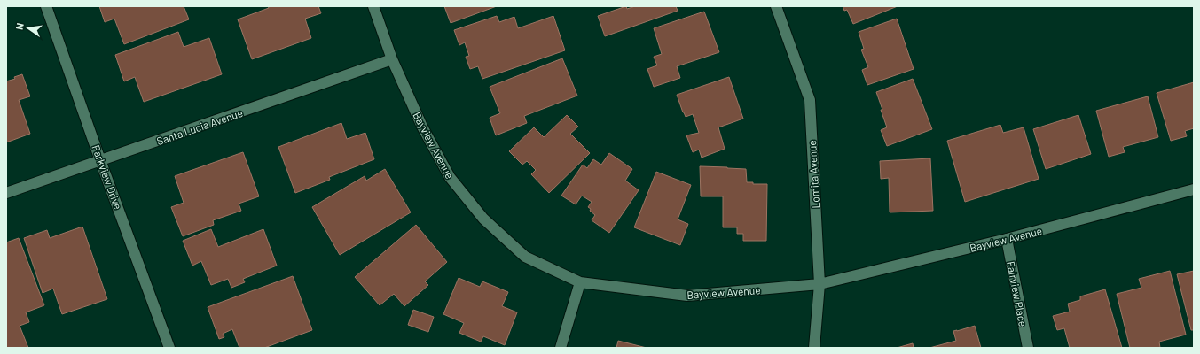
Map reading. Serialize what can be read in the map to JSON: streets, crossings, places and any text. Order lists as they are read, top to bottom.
{
  "streets": {
    "street": [
      "Santa Lucia Avenue",
      "Bayview Avenue",
      "Lomita Avenue",
      "Parkview Drive",
      "Fairview Place"
    ]
  },
  "crossings": [
    ["Santa Lucia Avenue", "Bayview Avenue"],
    ["Santa Lucia Avenue", "Parkview Drive"],
    ["Bayview Avenue", "Lomita Avenue"],
    ["Bayview Avenue", "Fairview Place"]
  ],
  "north": "left"
}
